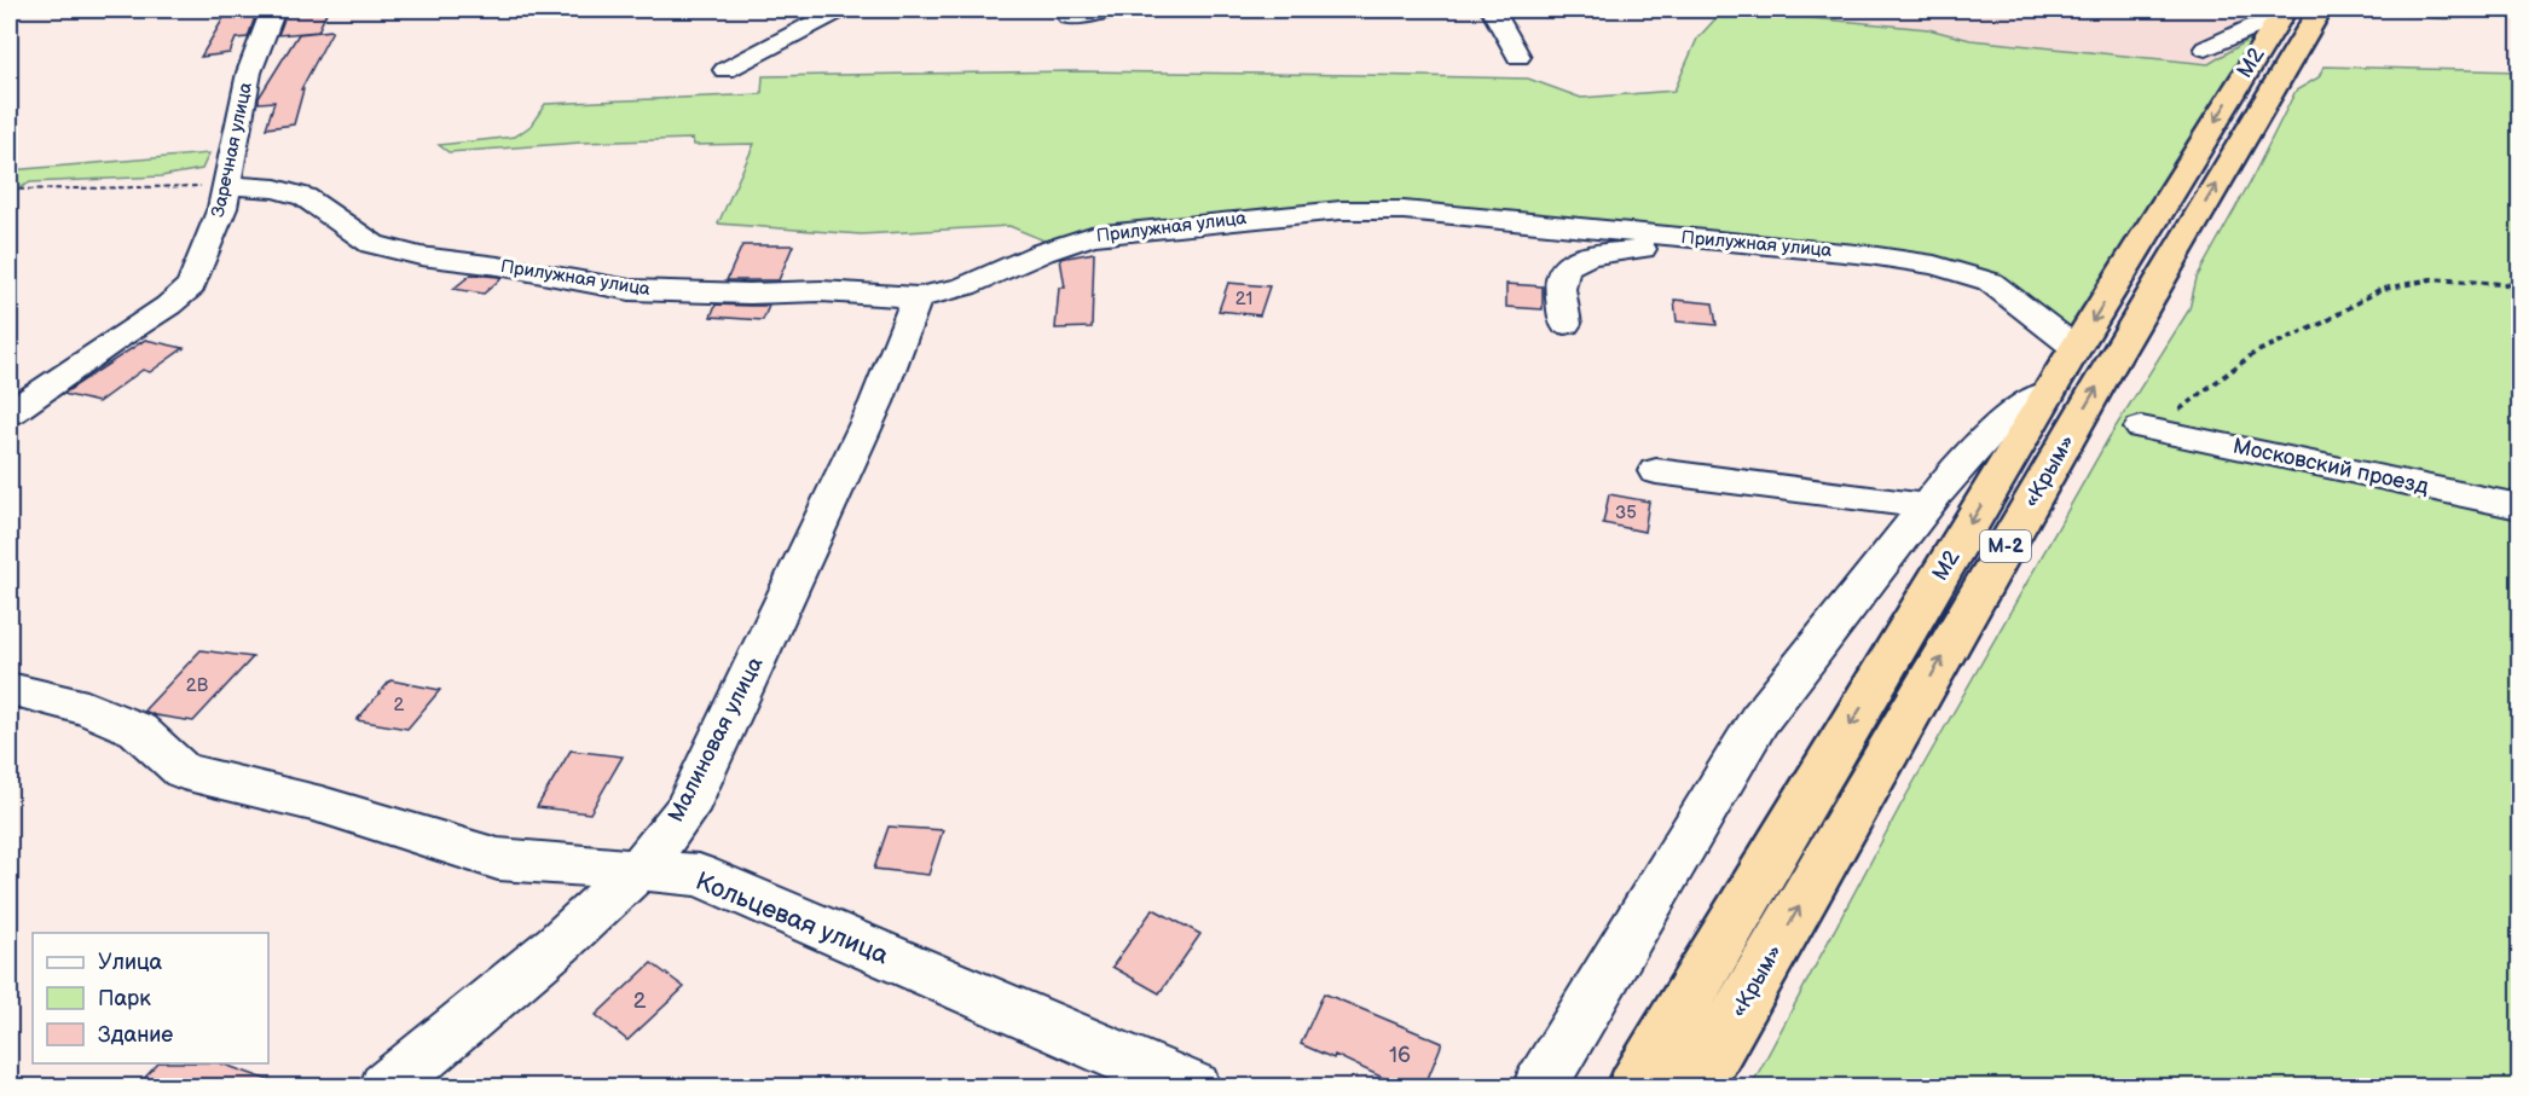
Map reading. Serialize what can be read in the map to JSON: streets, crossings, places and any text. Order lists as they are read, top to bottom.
{
  "streets": {
    "highway": ["М2", "«Крым»", "М-2"],
    "street": [
      "Заречная улица",
      "Прилужная улица",
      "Московский проезд",
      "Малиновая улица",
      "Кольцевая улица"
    ]
  },
  "crossings": [
    ["М2", "Прилужная улица"],
    ["Заречная улица", "Прилужная улица"],
    ["Прилужная улица", "Малиновая улица"],
    ["Малиновая улица", "Кольцевая улица"]
  ],
  "one_way": ["М2", "«Крым»"],
  "house_numbers": [
    "21",
    "35",
    "2В",
    "2",
    "2",
    "16"
  ],
  "legend": ["Улица", "Парк", "Здание"]
}
